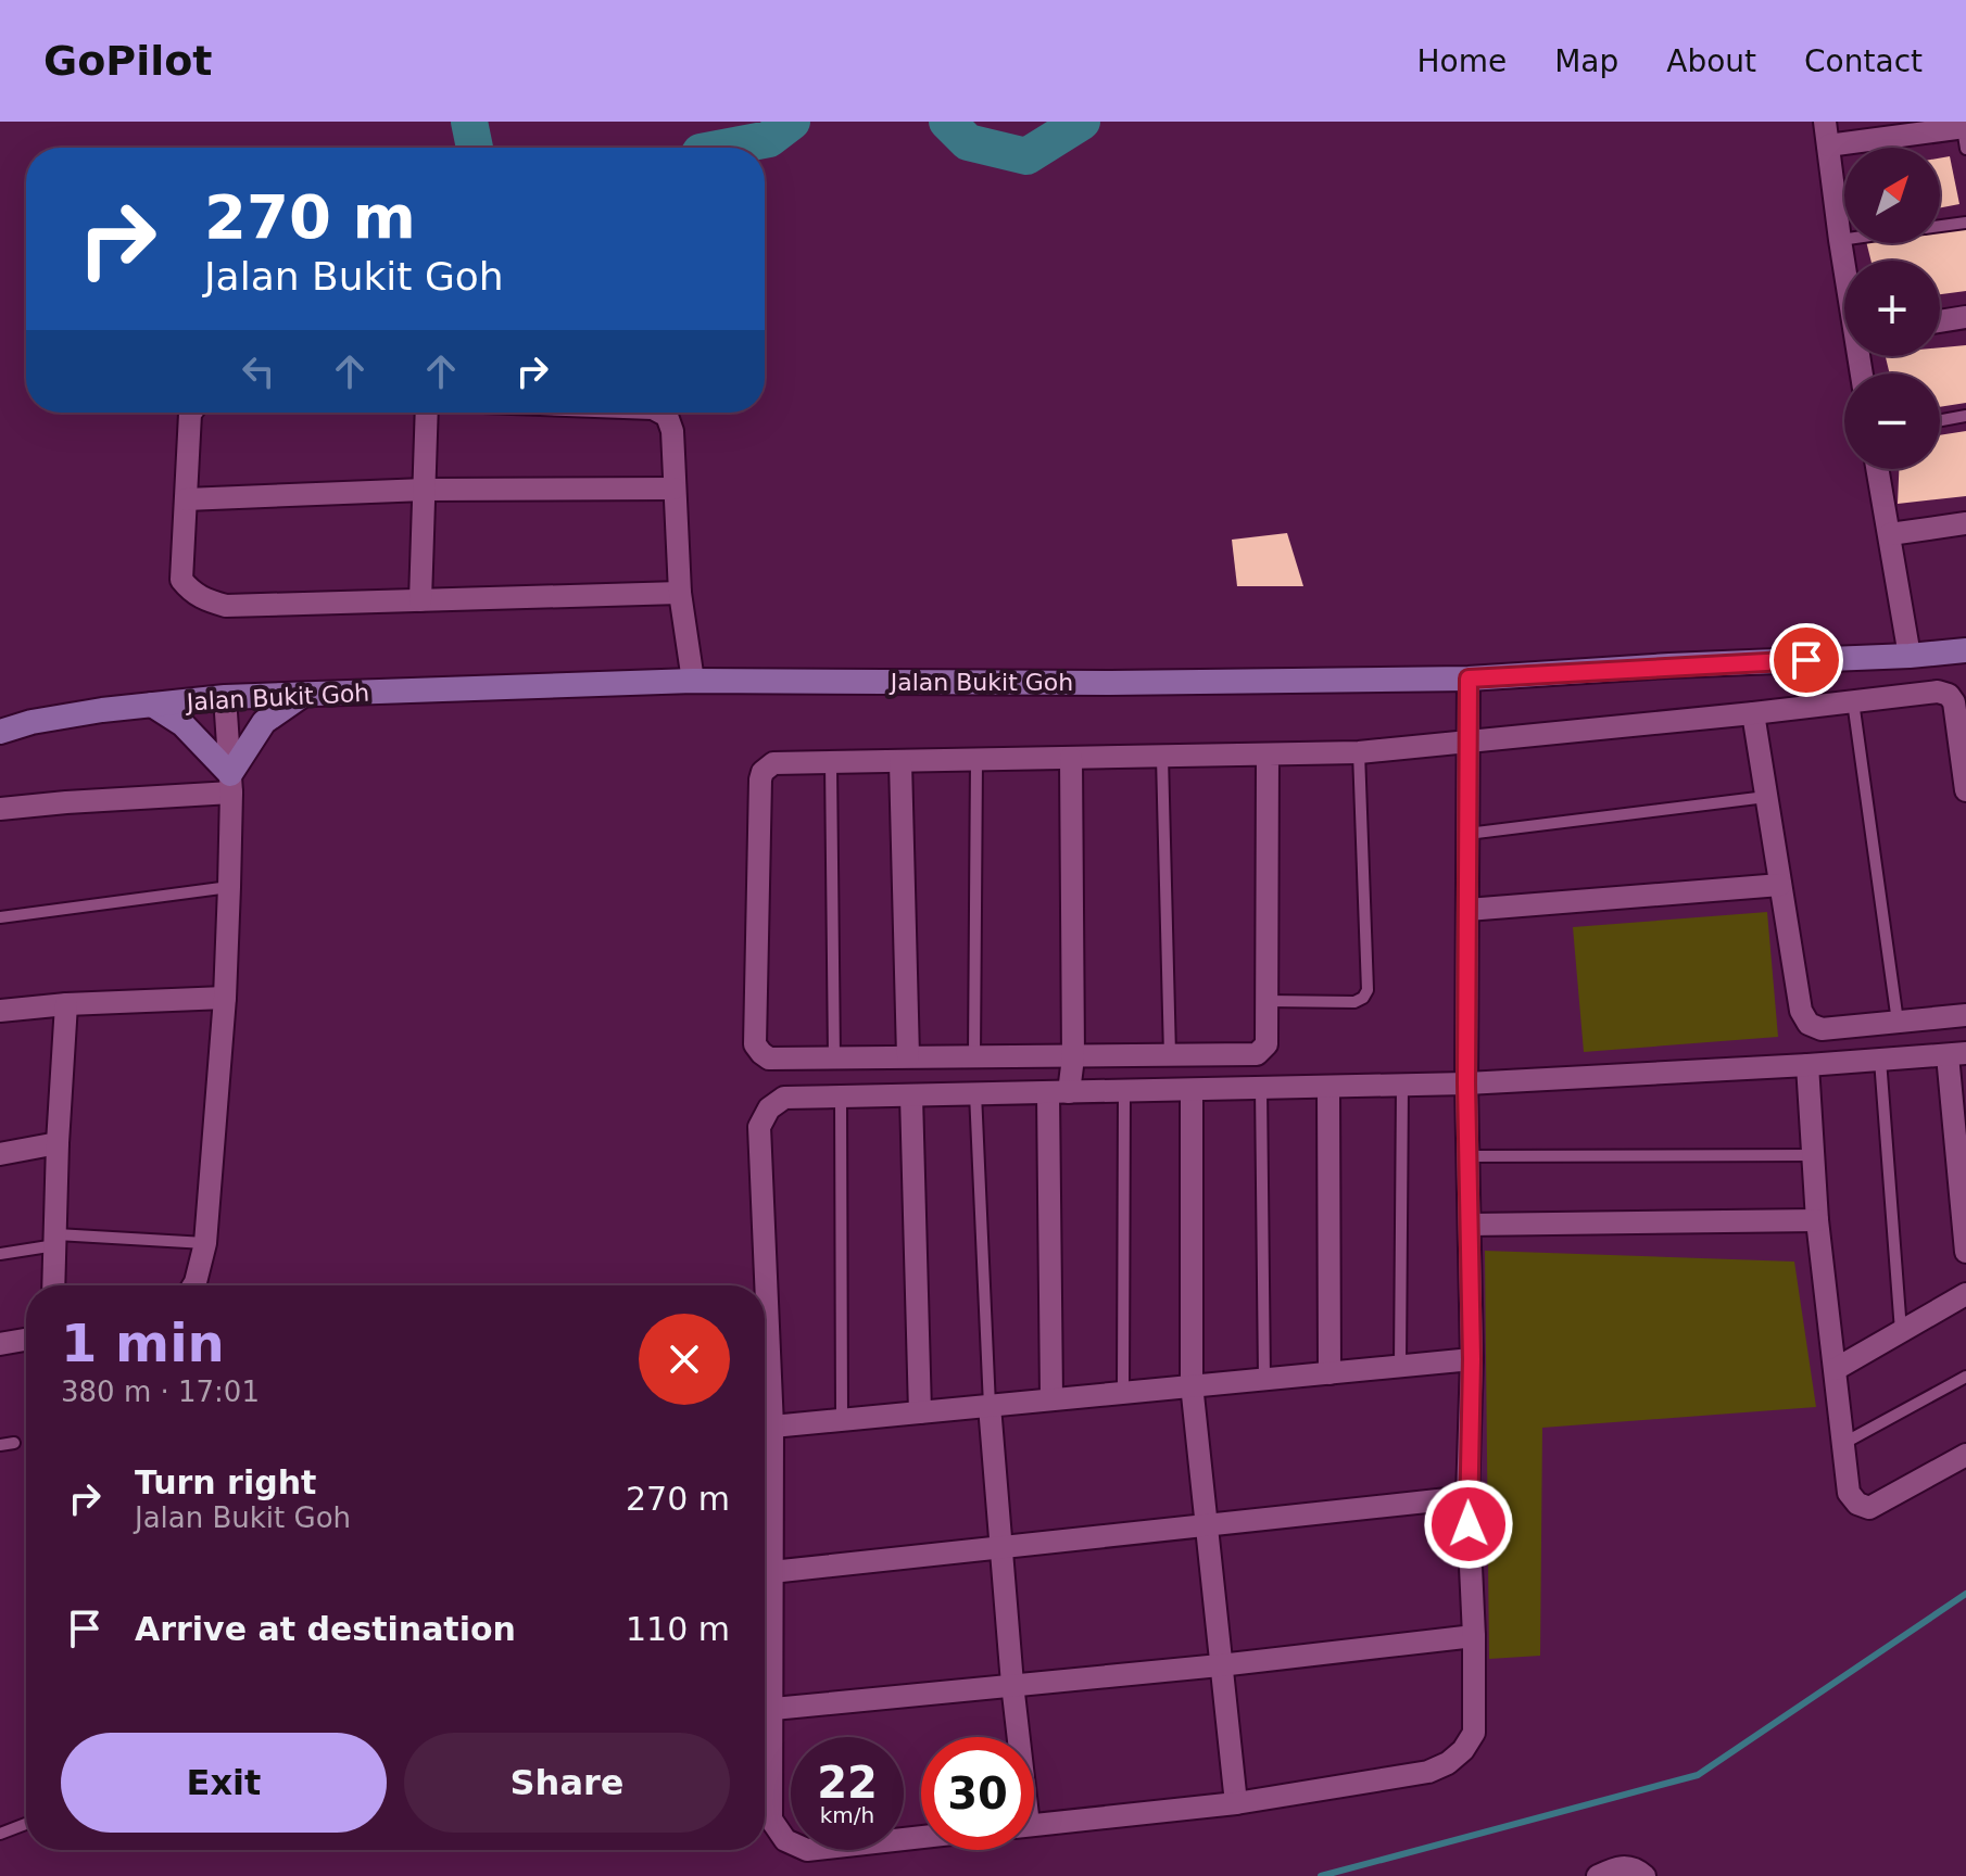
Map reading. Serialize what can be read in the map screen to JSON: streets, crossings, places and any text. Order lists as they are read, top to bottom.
{
  "streets": {
    "main road": ["Jalan Bukit Goh"]
  },
  "north": "top right",
  "page": {
    "header": "GoPilot",
    "nav": [
      "Home",
      "Map",
      "About",
      "Contact"
    ],
    "map_buttons": ["+", "−"],
    "turn": ["270 m", "Jalan Bukit Goh"],
    "heading": ["1 min", "380 m · 17:01"],
    "list": [
      {
        "name": "Turn right",
        "note": "Jalan Bukit Goh",
        "value": "270 m"
      },
      {
        "name": "Arrive at destination",
        "value": "110 m"
      }
    ],
    "buttons": ["Exit", "Share"],
    "speed": "22 km/h",
    "limit": "30"
  }
}
